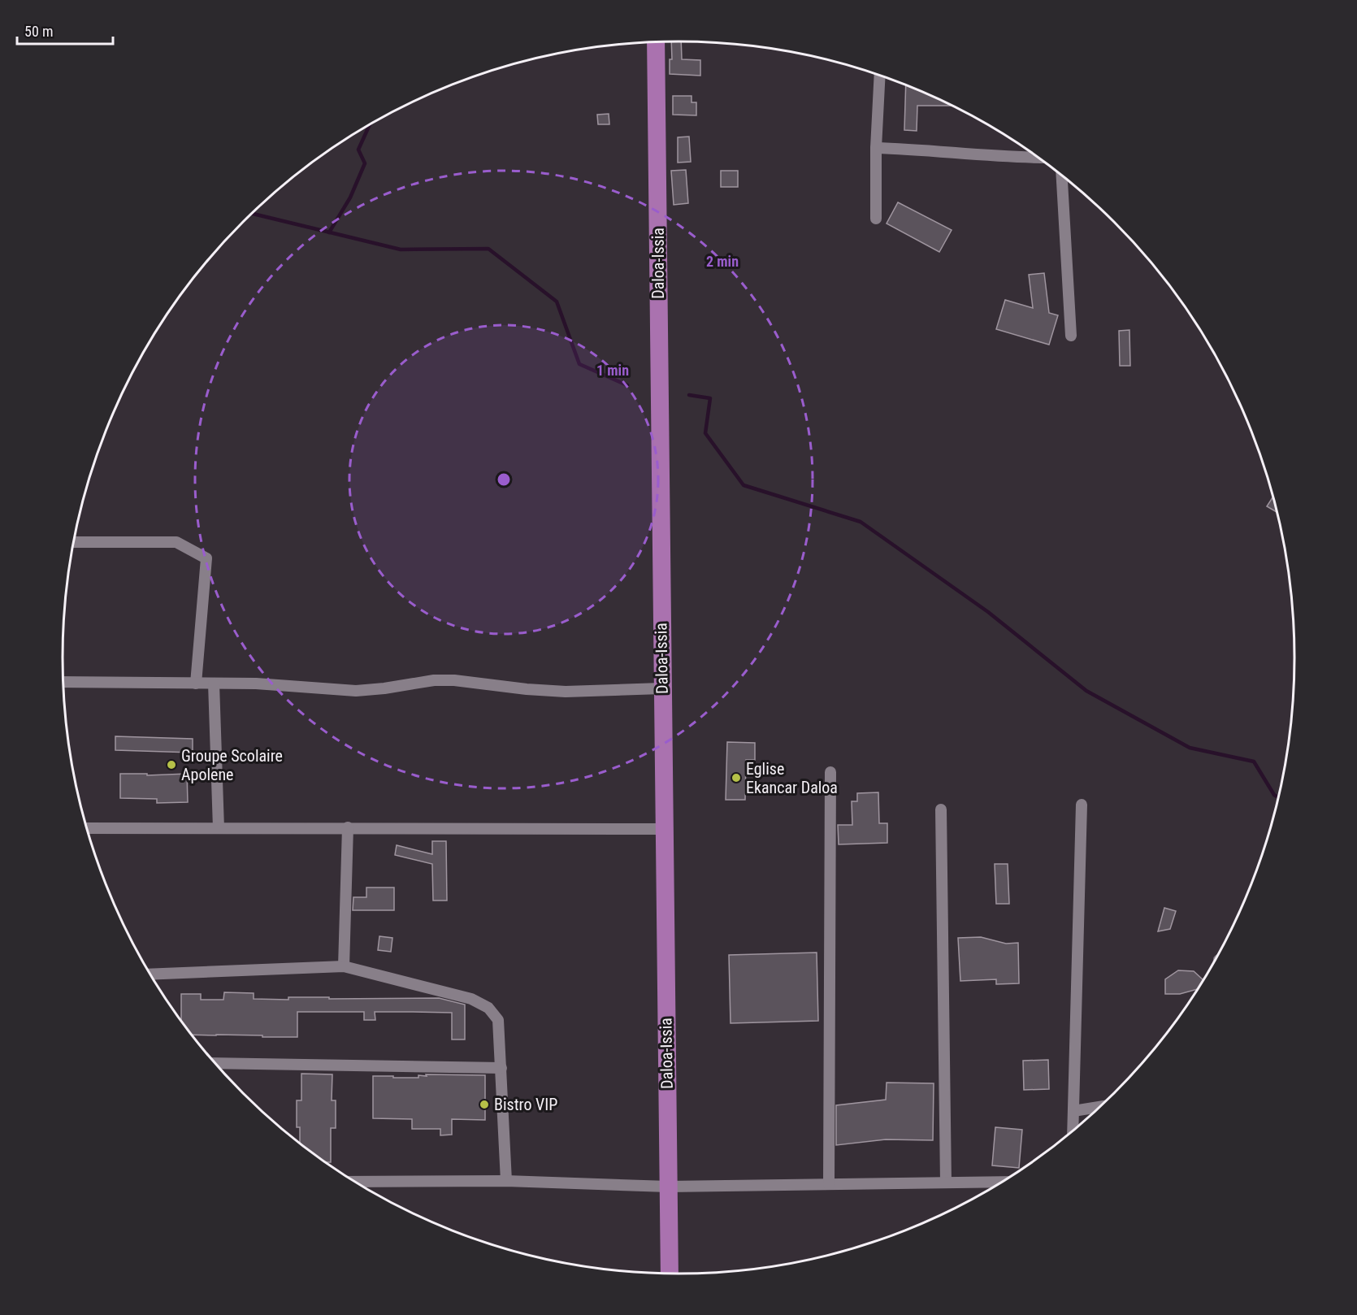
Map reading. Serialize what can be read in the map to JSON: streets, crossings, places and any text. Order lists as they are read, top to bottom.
{
  "streets": {
    "main road": ["Daloa-Issia"]
  },
  "places": ["Groupe Scolaire Apolene", "Eglise Ekancar Daloa", "Bistro VIP"],
  "scale_bar": "50 m",
  "rings": ["2 min", "1 min"]
}
